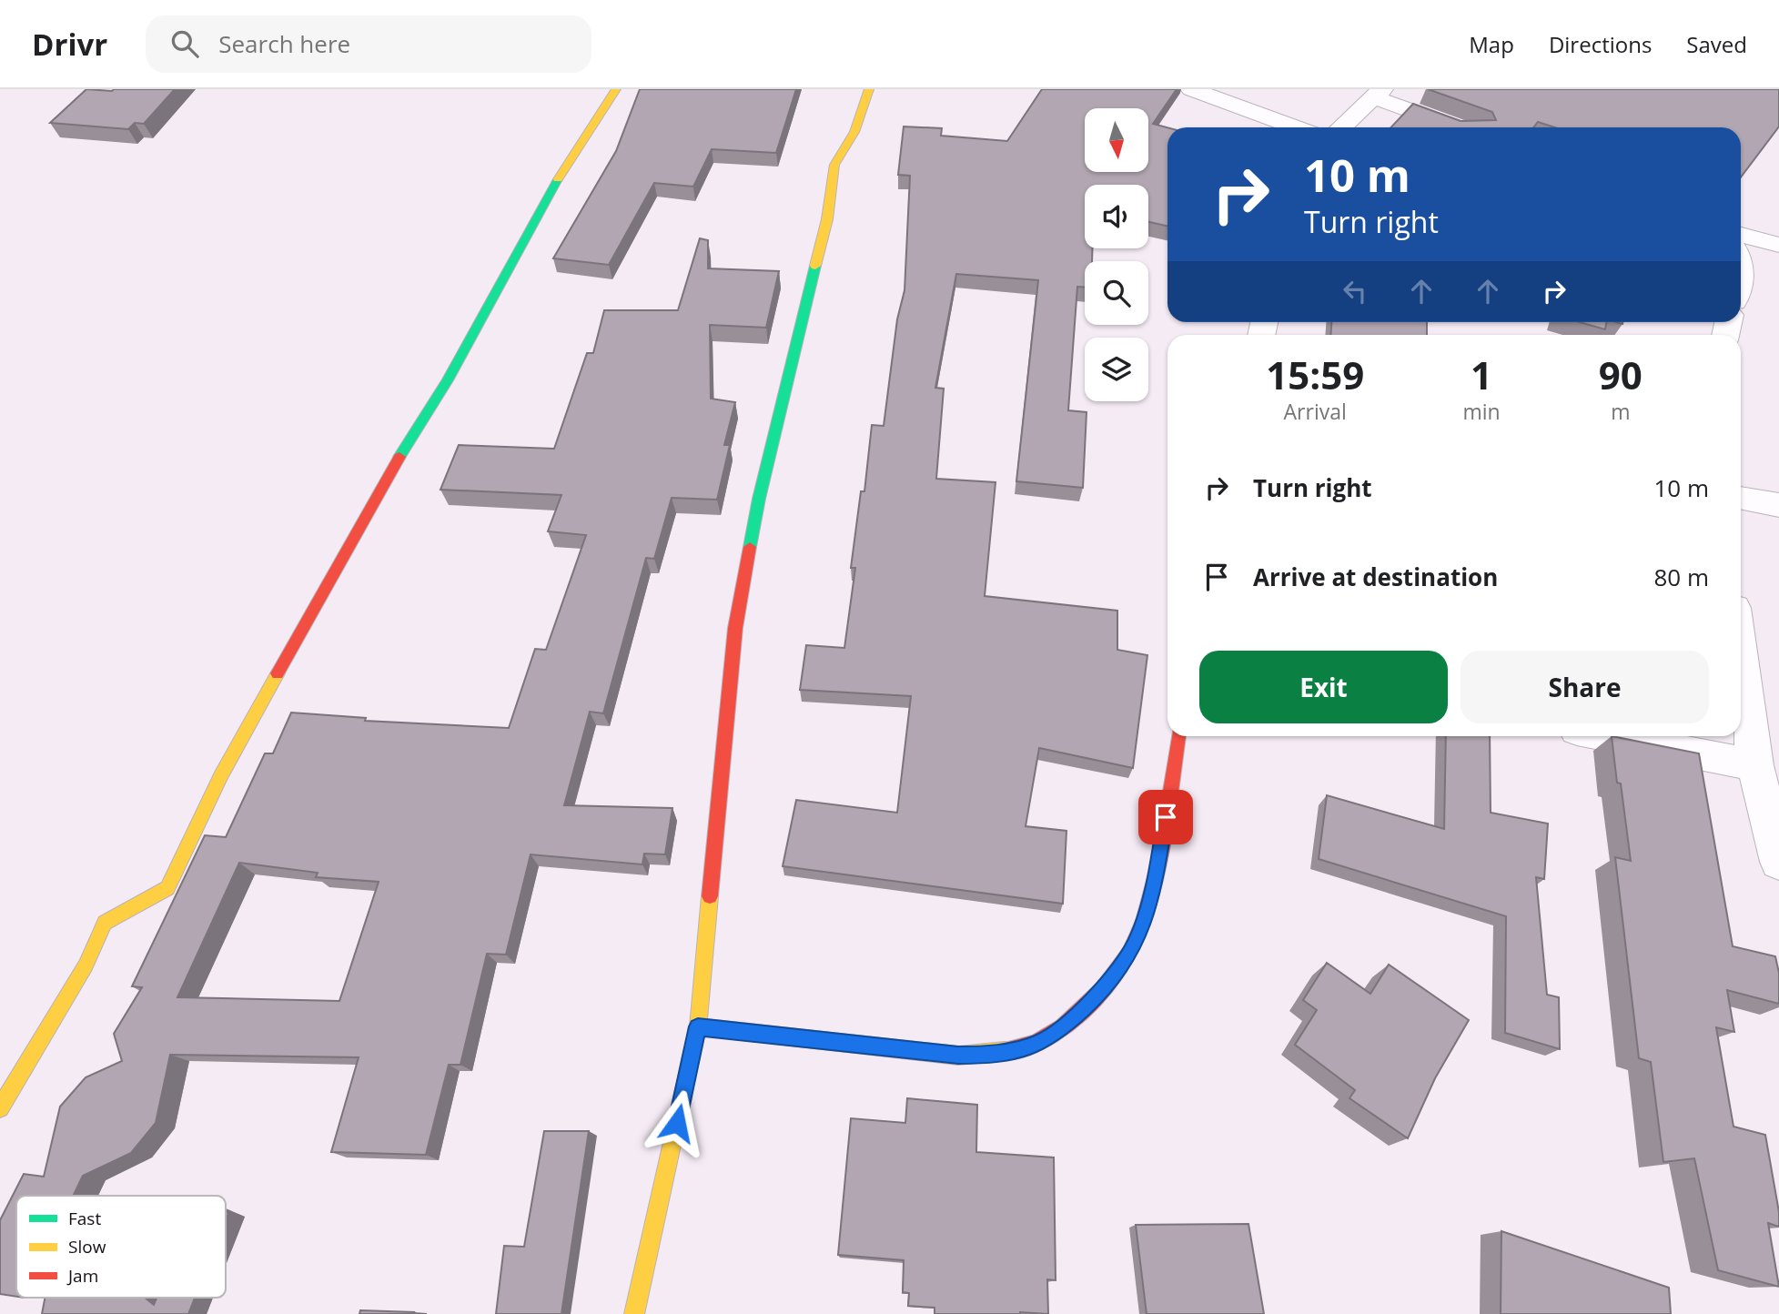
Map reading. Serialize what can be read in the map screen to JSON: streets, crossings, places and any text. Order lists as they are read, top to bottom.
{
  "legend": ["Fast", "Slow", "Jam"],
  "north": "bottom",
  "page": {
    "header": "Drivr",
    "search": "Search here",
    "nav": ["Map", "Directions", "Saved"],
    "turn": ["10 m", "Turn right"],
    "eta": [
      "15:59",
      "Arrival",
      "1",
      "min",
      "90",
      "m"
    ],
    "list": [
      {
        "name": "Turn right",
        "value": "10 m"
      },
      {
        "name": "Arrive at destination",
        "value": "80 m"
      }
    ],
    "buttons": ["Exit", "Share"]
  }
}
